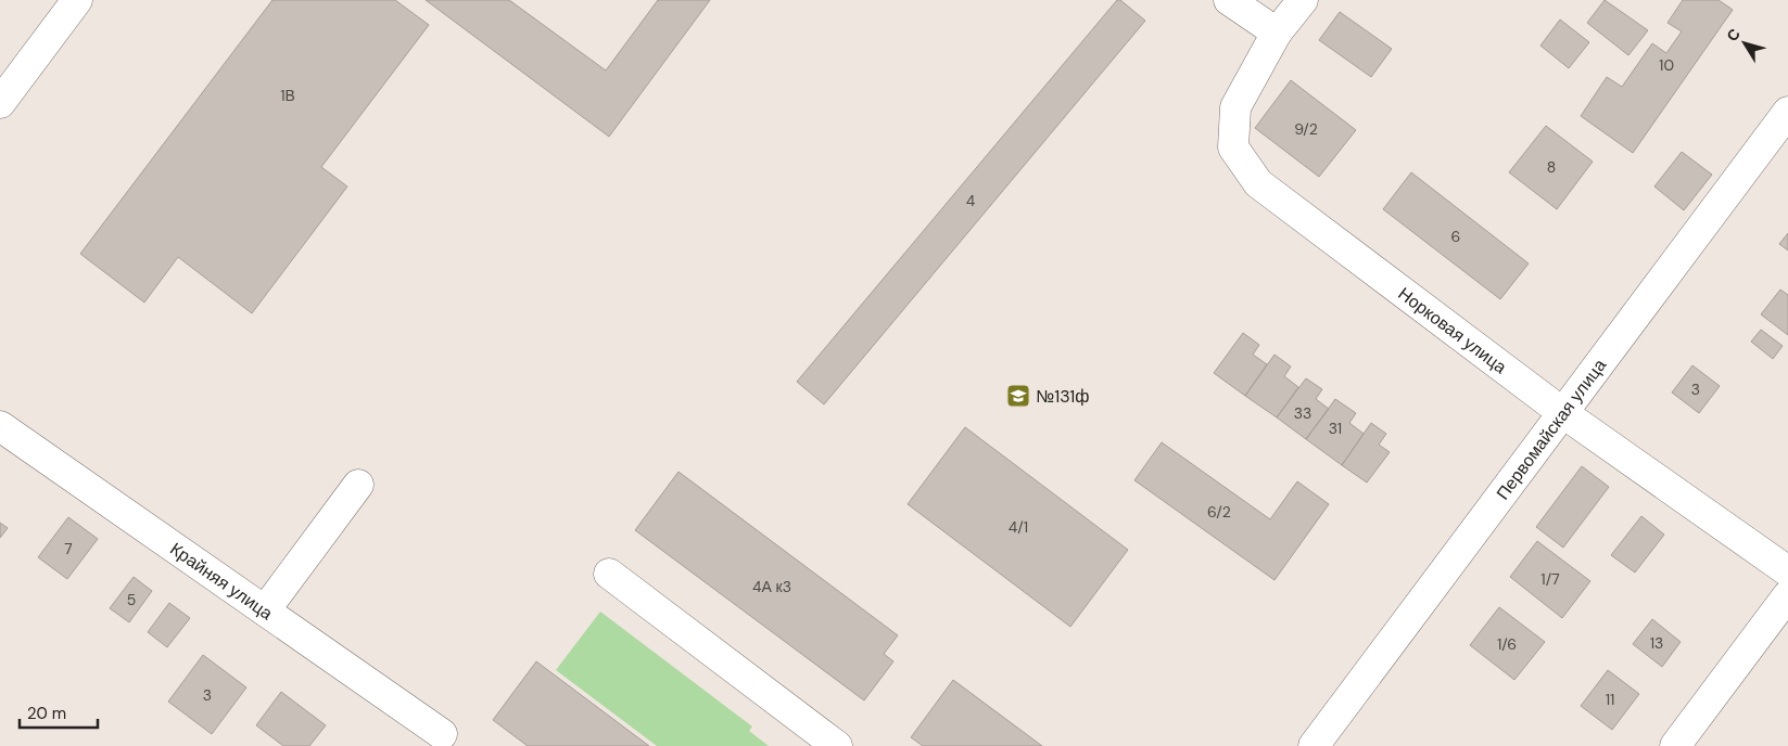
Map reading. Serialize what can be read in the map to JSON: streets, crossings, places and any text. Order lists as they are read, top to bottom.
{
  "streets": {
    "street": ["Норковая улица", "Первомайская улица", "Крайняя улица"]
  },
  "crossings": [
    ["Норковая улица", "Первомайская улица"]
  ],
  "places": {
    "school or university": ["№131ф"]
  },
  "house_numbers": [
    "10",
    "1В",
    "9/2",
    "8",
    "4",
    "6",
    "3",
    "33",
    "31",
    "6/2",
    "4/1",
    "7",
    "1/7",
    "4А к3",
    "5",
    "13",
    "1/6",
    "3",
    "11"
  ],
  "scale_bar": "20 m",
  "north": "top left"
}
